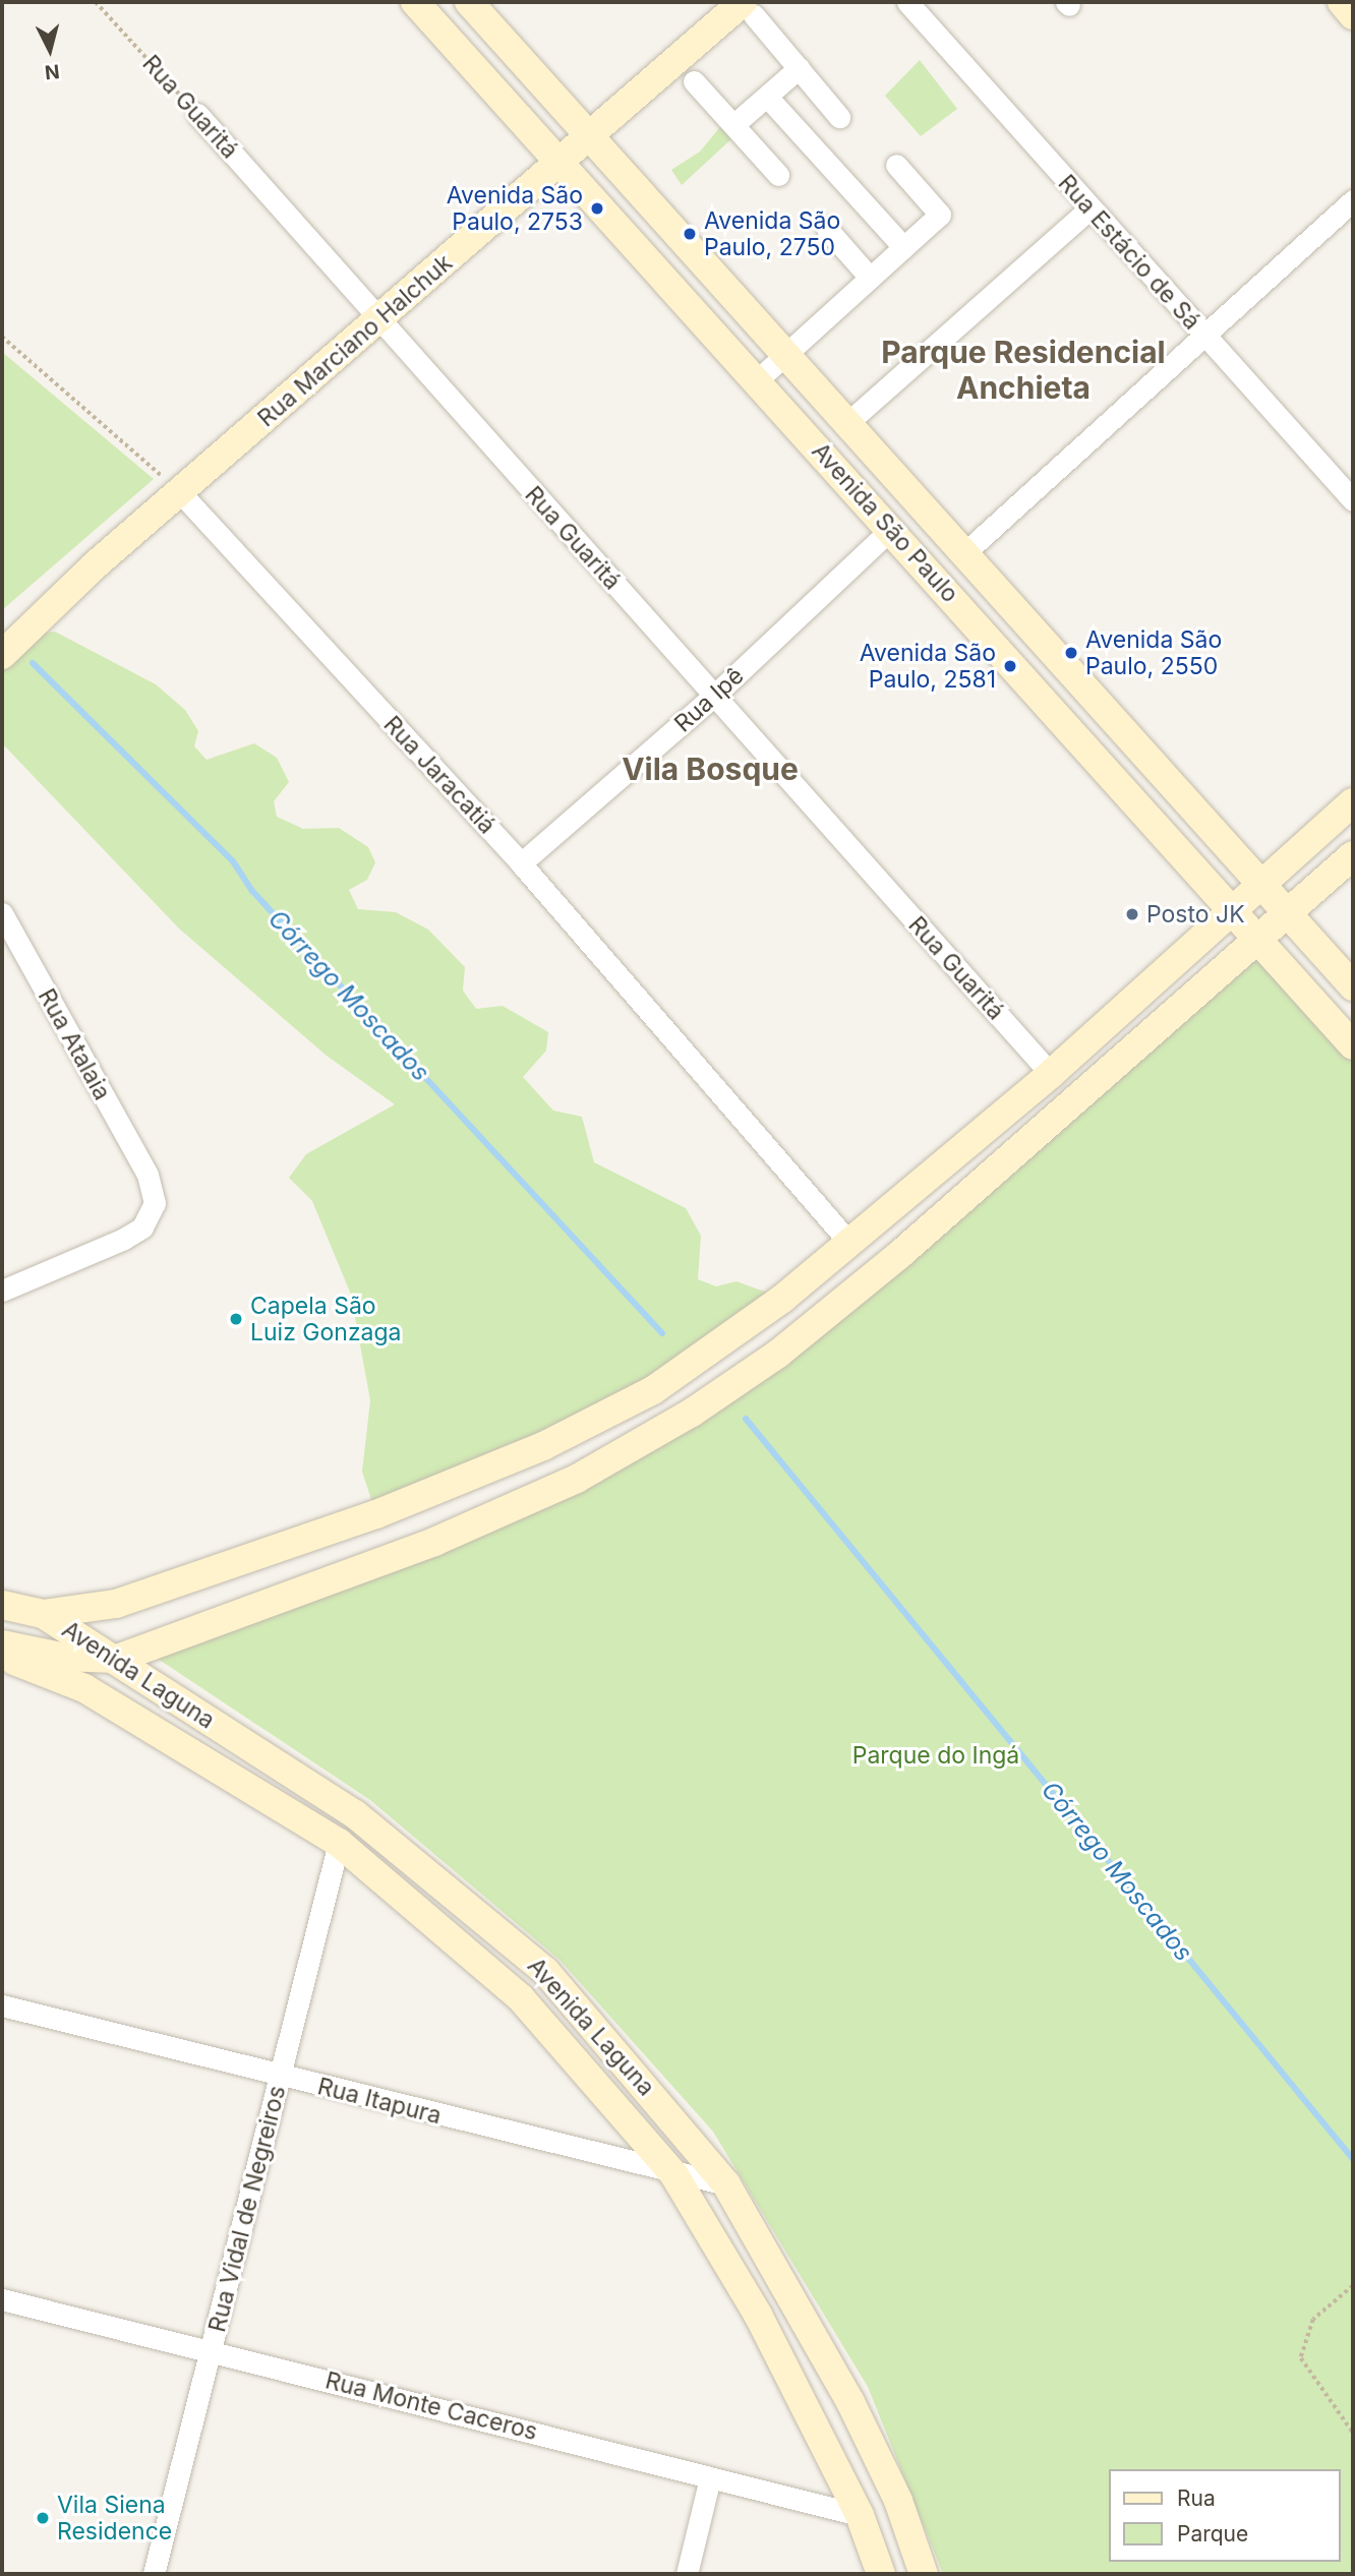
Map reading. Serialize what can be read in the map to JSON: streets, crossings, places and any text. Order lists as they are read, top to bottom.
{
  "streets": {
    "main road": ["Rua Marciano Halchuk", "Avenida São Paulo", "Avenida Laguna"],
    "street": [
      "Rua Guaritá",
      "Rua Estácio de Sá",
      "Rua Ipê",
      "Rua Jaracatiá",
      "Rua Atalaia",
      "Rua Itapura",
      "Rua Vidal de Negreiros",
      "Rua Monte Caceros"
    ]
  },
  "crossings": [
    ["Rua Guaritá", "Rua Marciano Halchuk"],
    ["Rua Guaritá", "Rua Ipê"],
    ["Rua Marciano Halchuk", "Avenida São Paulo"],
    ["Rua Marciano Halchuk", "Rua Jaracatiá"],
    ["Avenida São Paulo", "Rua Ipê"],
    ["Rua Ipê", "Rua Jaracatiá"],
    ["Avenida Laguna", "Rua Itapura"],
    ["Avenida Laguna", "Rua Vidal de Negreiros"],
    ["Avenida Laguna", "Rua Monte Caceros"],
    ["Rua Itapura", "Rua Vidal de Negreiros"],
    ["Rua Vidal de Negreiros", "Rua Monte Caceros"]
  ],
  "districts": ["Parque Residencial Anchieta", "Vila Bosque"],
  "water": ["Córrego Moscados"],
  "parks": ["Parque do Ingá"],
  "places": [
    "Avenida São Paulo, 2753",
    "Avenida São Paulo, 2750",
    "Avenida São Paulo, 2550",
    "Avenida São Paulo, 2581",
    "Posto JK",
    "Capela São Luiz Gonzaga",
    "Vila Siena Residence"
  ],
  "legend": ["Rua", "Parque"],
  "north": "bottom"
}
